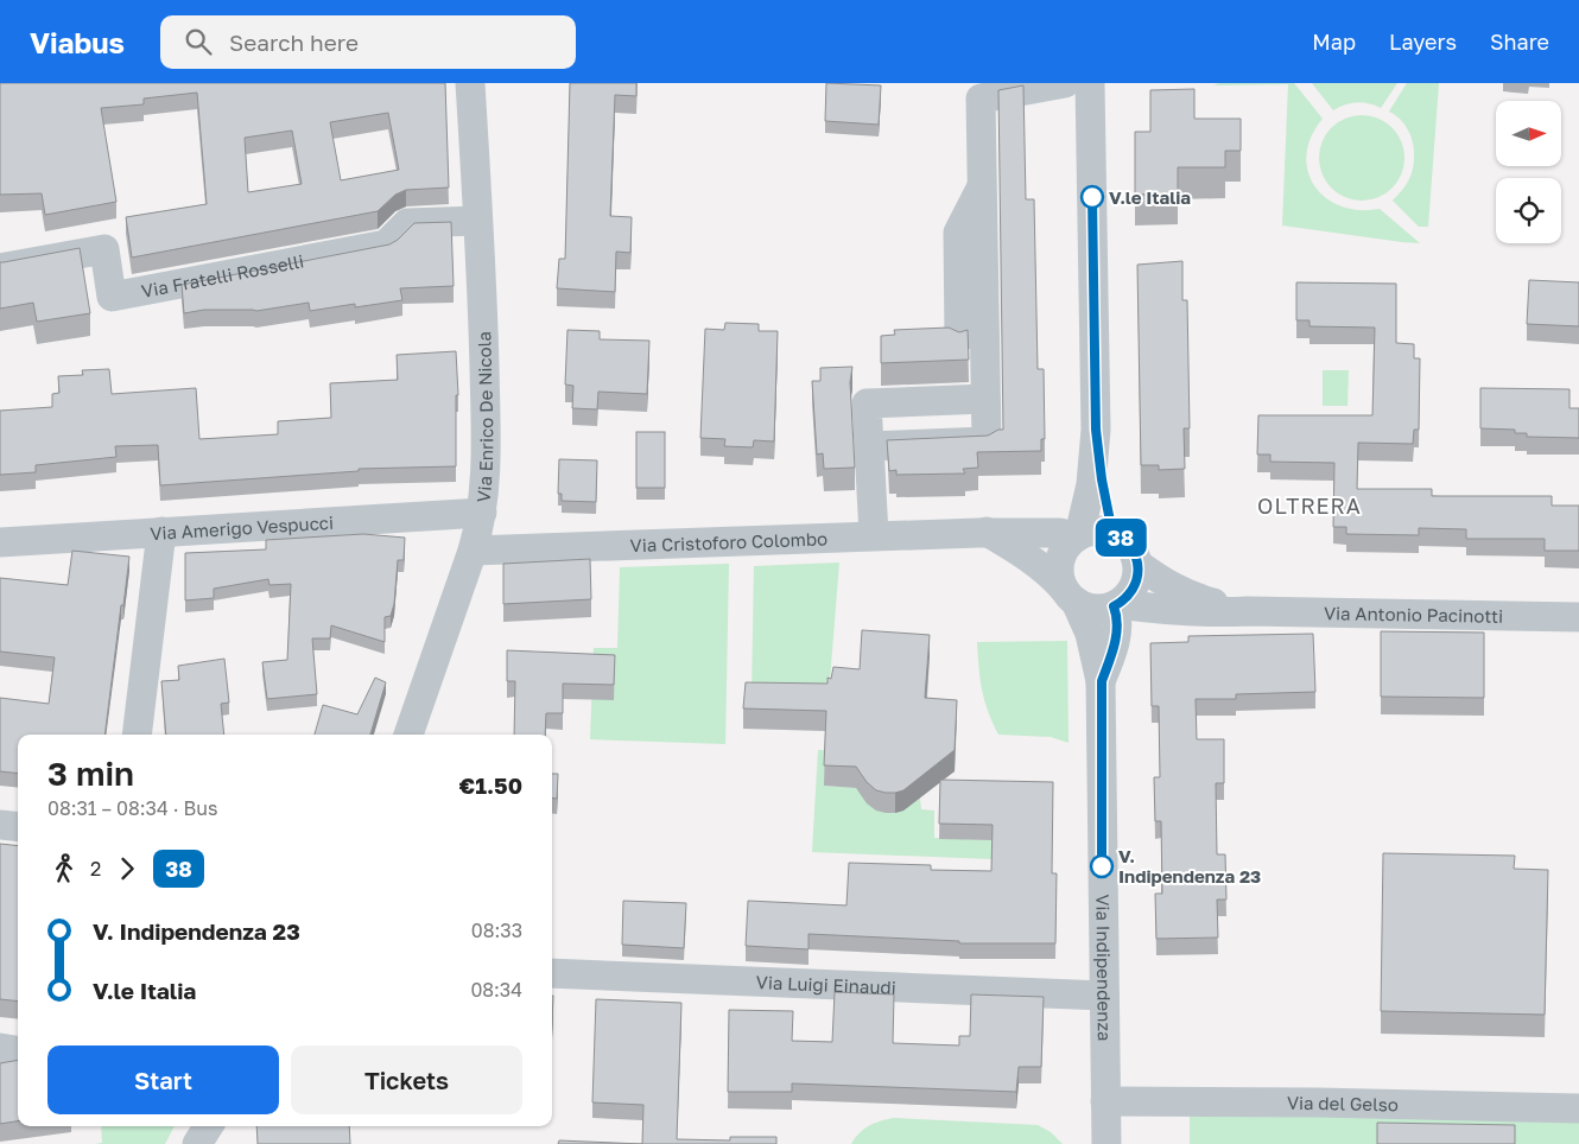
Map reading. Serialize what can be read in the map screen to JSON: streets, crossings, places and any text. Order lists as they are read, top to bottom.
{
  "streets": {
    "street": [
      "Via Fratelli Rosselli",
      "Via Enrico De Nicola",
      "Via Amerigo Vespucci",
      "Via Cristoforo Colombo",
      "Via Antonio Pacinotti",
      "Via Indipendenza",
      "Via Luigi Einaudi",
      "Via del Gelso"
    ]
  },
  "crossings": [
    ["Via Fratelli Rosselli", "Via Enrico De Nicola"],
    ["Via Enrico De Nicola", "Via Amerigo Vespucci"],
    ["Via Enrico De Nicola", "Via Cristoforo Colombo"],
    ["Via Cristoforo Colombo", "Via Antonio Pacinotti"],
    ["Via Cristoforo Colombo", "Via Indipendenza"],
    ["Via Antonio Pacinotti", "Via Indipendenza"],
    ["Via Indipendenza", "Via Luigi Einaudi"],
    ["Via Indipendenza", "Via del Gelso"]
  ],
  "districts": ["OLTRERA"],
  "places": ["V.le Italia", "V. Indipendenza 23"],
  "lines": ["bus line 38"],
  "north": "right",
  "page": {
    "header": "Viabus",
    "search": "Search here",
    "nav": ["Map", "Layers", "Share"],
    "on_map": "38",
    "heading": ["3 min", "08:31 – 08:34 · Bus", "€1.50"],
    "legs": ["2", "38"],
    "list": [
      {
        "name": "V. Indipendenza 23",
        "value": "08:33"
      },
      {
        "name": "V.le Italia",
        "value": "08:34"
      }
    ],
    "buttons": ["Start", "Tickets"]
  }
}
